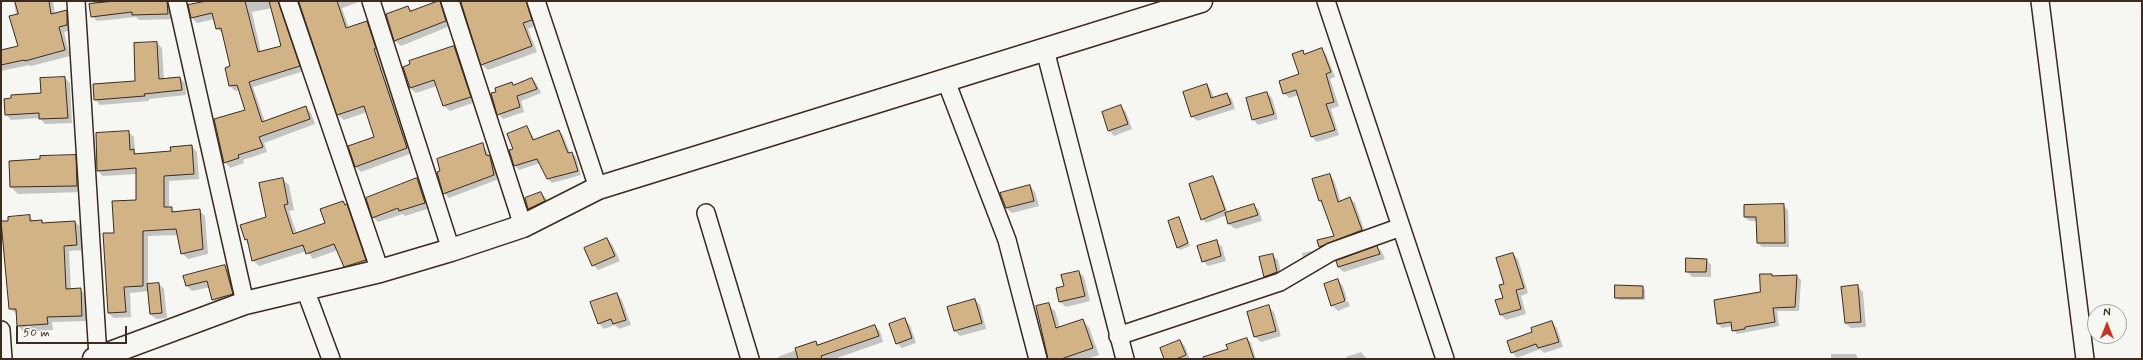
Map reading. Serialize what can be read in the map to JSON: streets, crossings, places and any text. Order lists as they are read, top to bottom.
{
  "scale_bar": "50 m",
  "north": "top"
}
